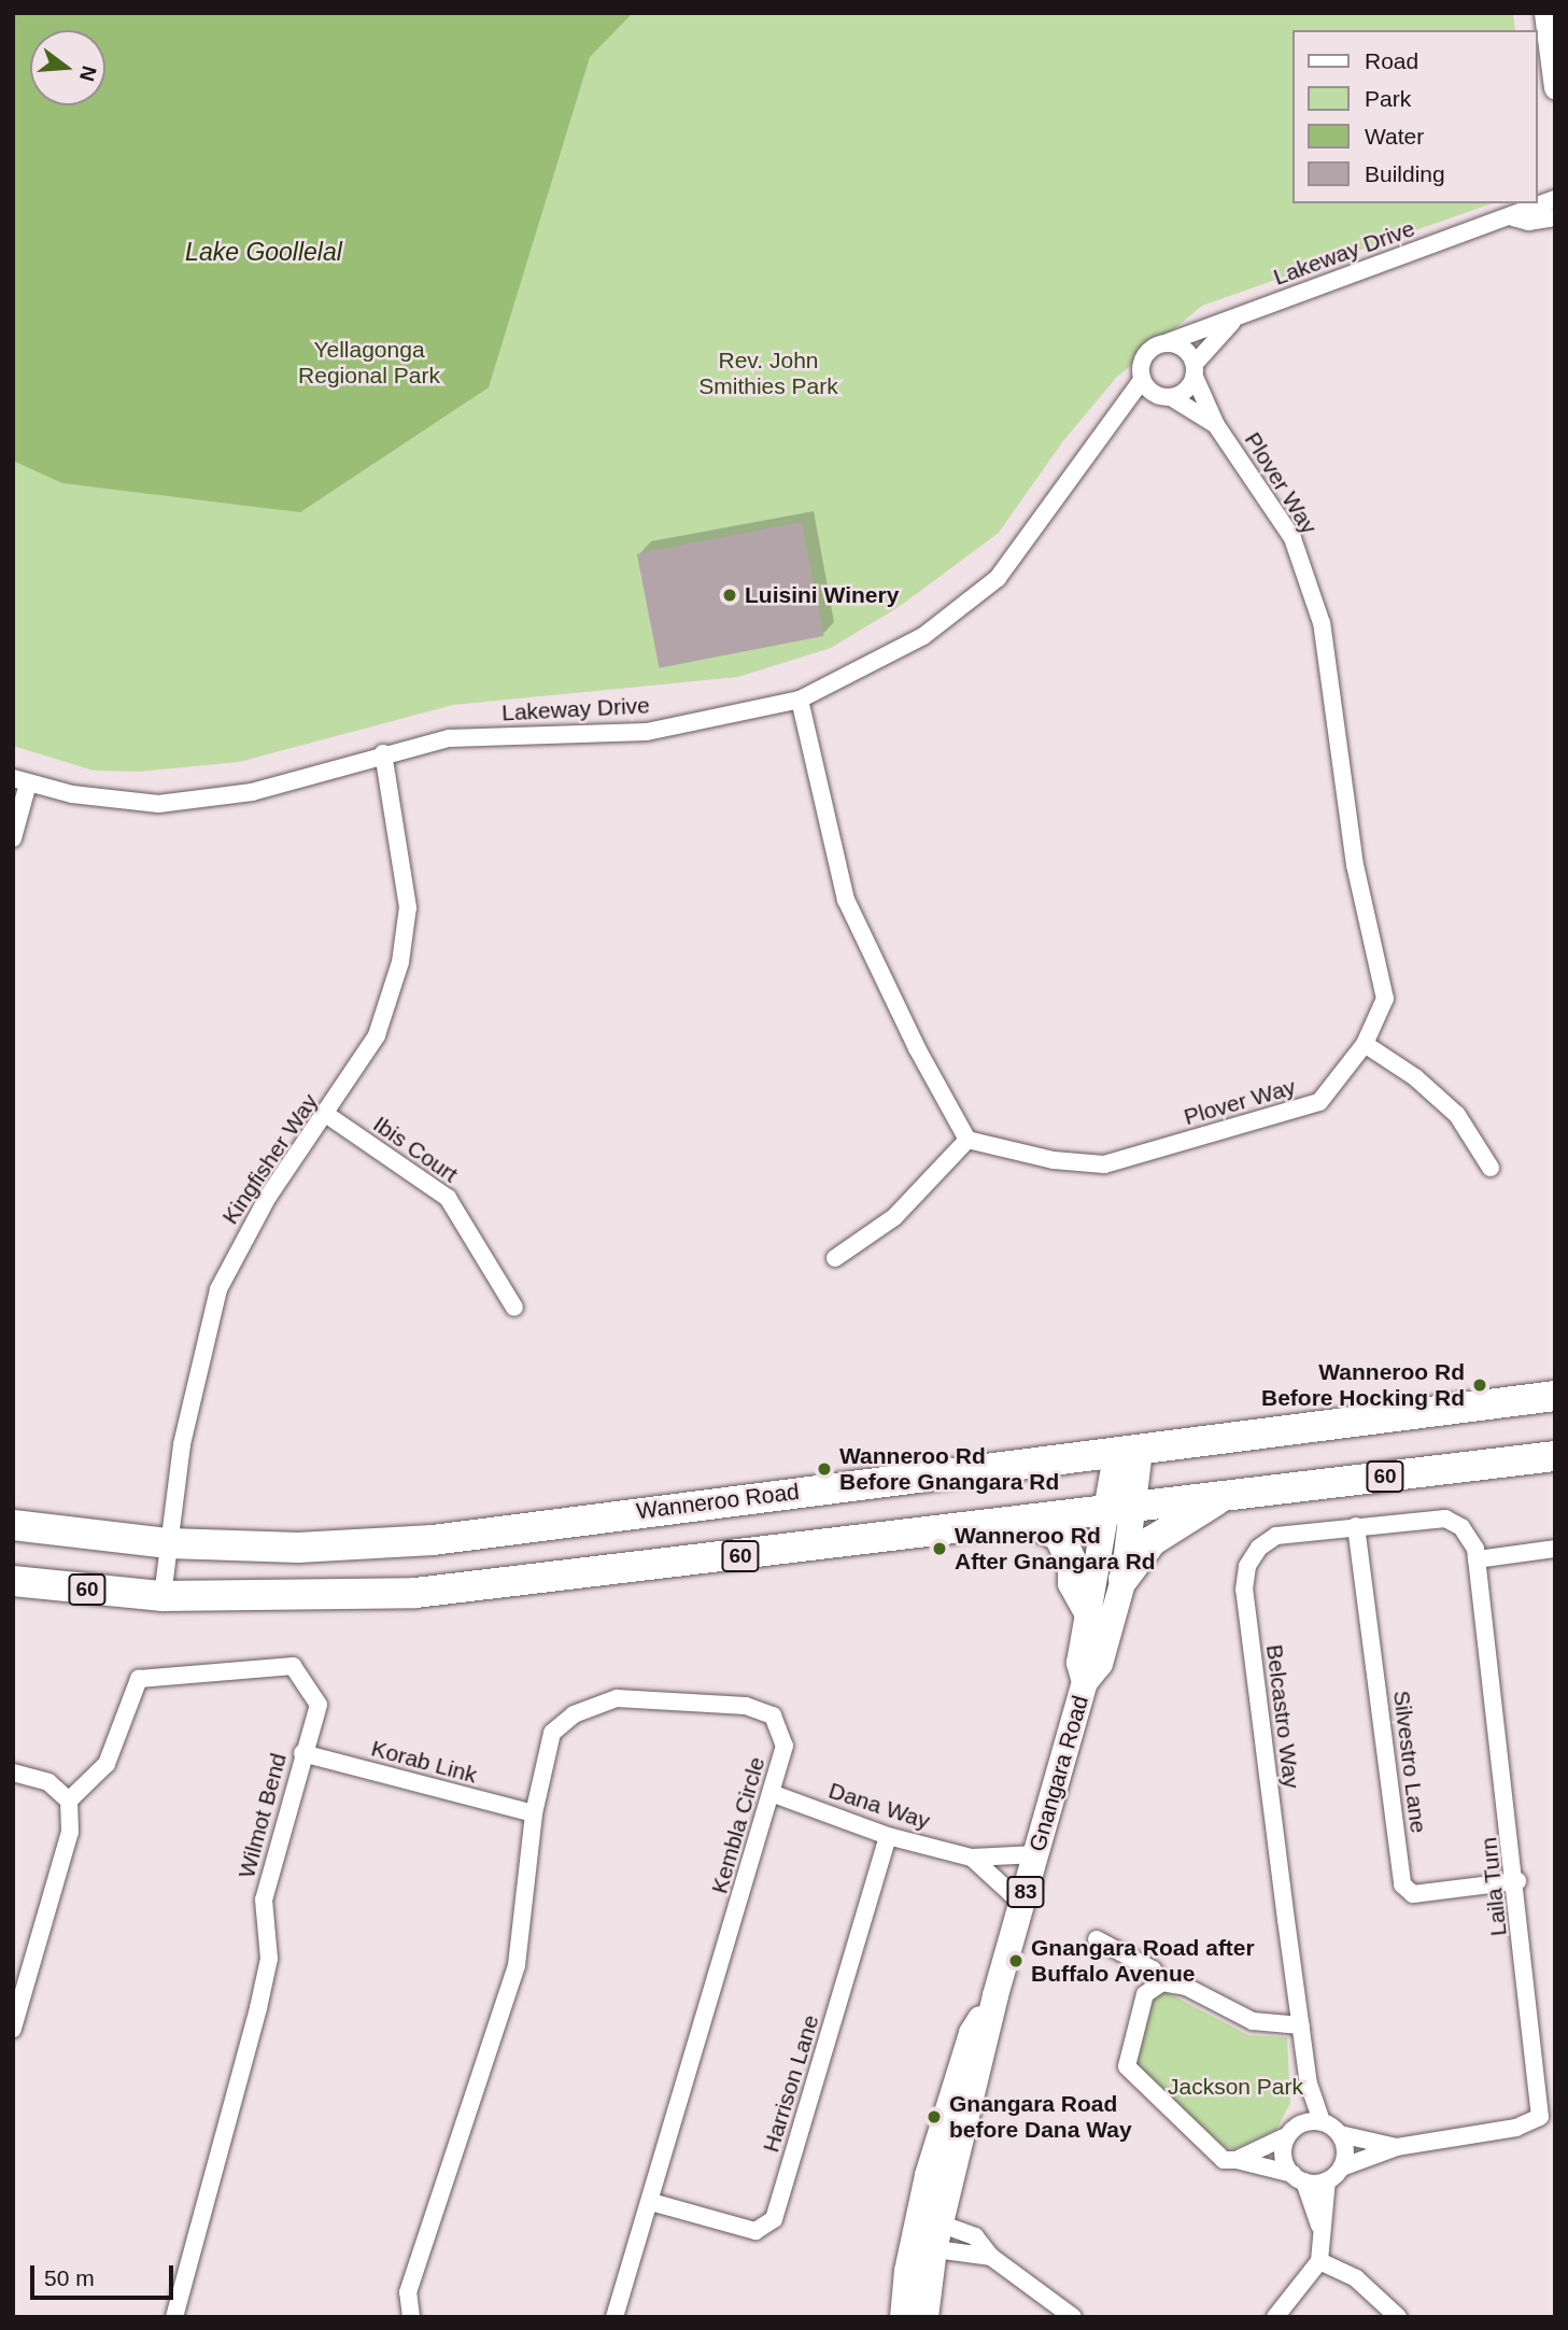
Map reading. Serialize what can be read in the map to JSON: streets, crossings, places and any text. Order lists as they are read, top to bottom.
{
  "streets": {
    "highway": ["60", "Wanneroo Road", "83"],
    "main road": ["Gnangara Road"],
    "street": [
      "Lakeway Drive",
      "Plover Way",
      "Ibis Court",
      "Kingfisher Way",
      "Belcastro Way",
      "Korab Link",
      "Silvestro Lane",
      "Dana Way",
      "Wilmot Bend",
      "Kembla Circle",
      "Laila Turn",
      "Harrison Lane"
    ]
  },
  "crossings": [
    ["Lakeway Drive", "Plover Way"],
    ["Lakeway Drive", "Kingfisher Way"],
    ["Ibis Court", "Kingfisher Way"],
    ["Kingfisher Way", "60"],
    ["Kingfisher Way", "Wanneroo Road"],
    ["60", "Gnangara Road"],
    ["60", "83"],
    ["Wanneroo Road", "Gnangara Road"],
    ["Belcastro Way", "Silvestro Lane"],
    ["Belcastro Way", "Laila Turn"],
    ["Korab Link", "Wilmot Bend"],
    ["Korab Link", "Kembla Circle"],
    ["Silvestro Lane", "Laila Turn"],
    ["Gnangara Road", "Dana Way"],
    ["Gnangara Road", "83"],
    ["Dana Way", "Kembla Circle"],
    ["Dana Way", "Harrison Lane"],
    ["Kembla Circle", "Harrison Lane"]
  ],
  "water": ["Lake Goollelal"],
  "parks": ["Yellagonga Regional Park", "Rev. John Smithies Park", "Jackson Park"],
  "places": [
    "Luisini Winery",
    "Wanneroo Rd Before Hocking Rd",
    "Wanneroo Rd Before Gnangara Rd",
    "Wanneroo Rd After Gnangara Rd",
    "Gnangara Road after Buffalo Avenue",
    "Gnangara Road before Dana Way"
  ],
  "legend": [
    "Road",
    "Park",
    "Water",
    "Building"
  ],
  "scale_bar": "50 m",
  "north": "right"
}
